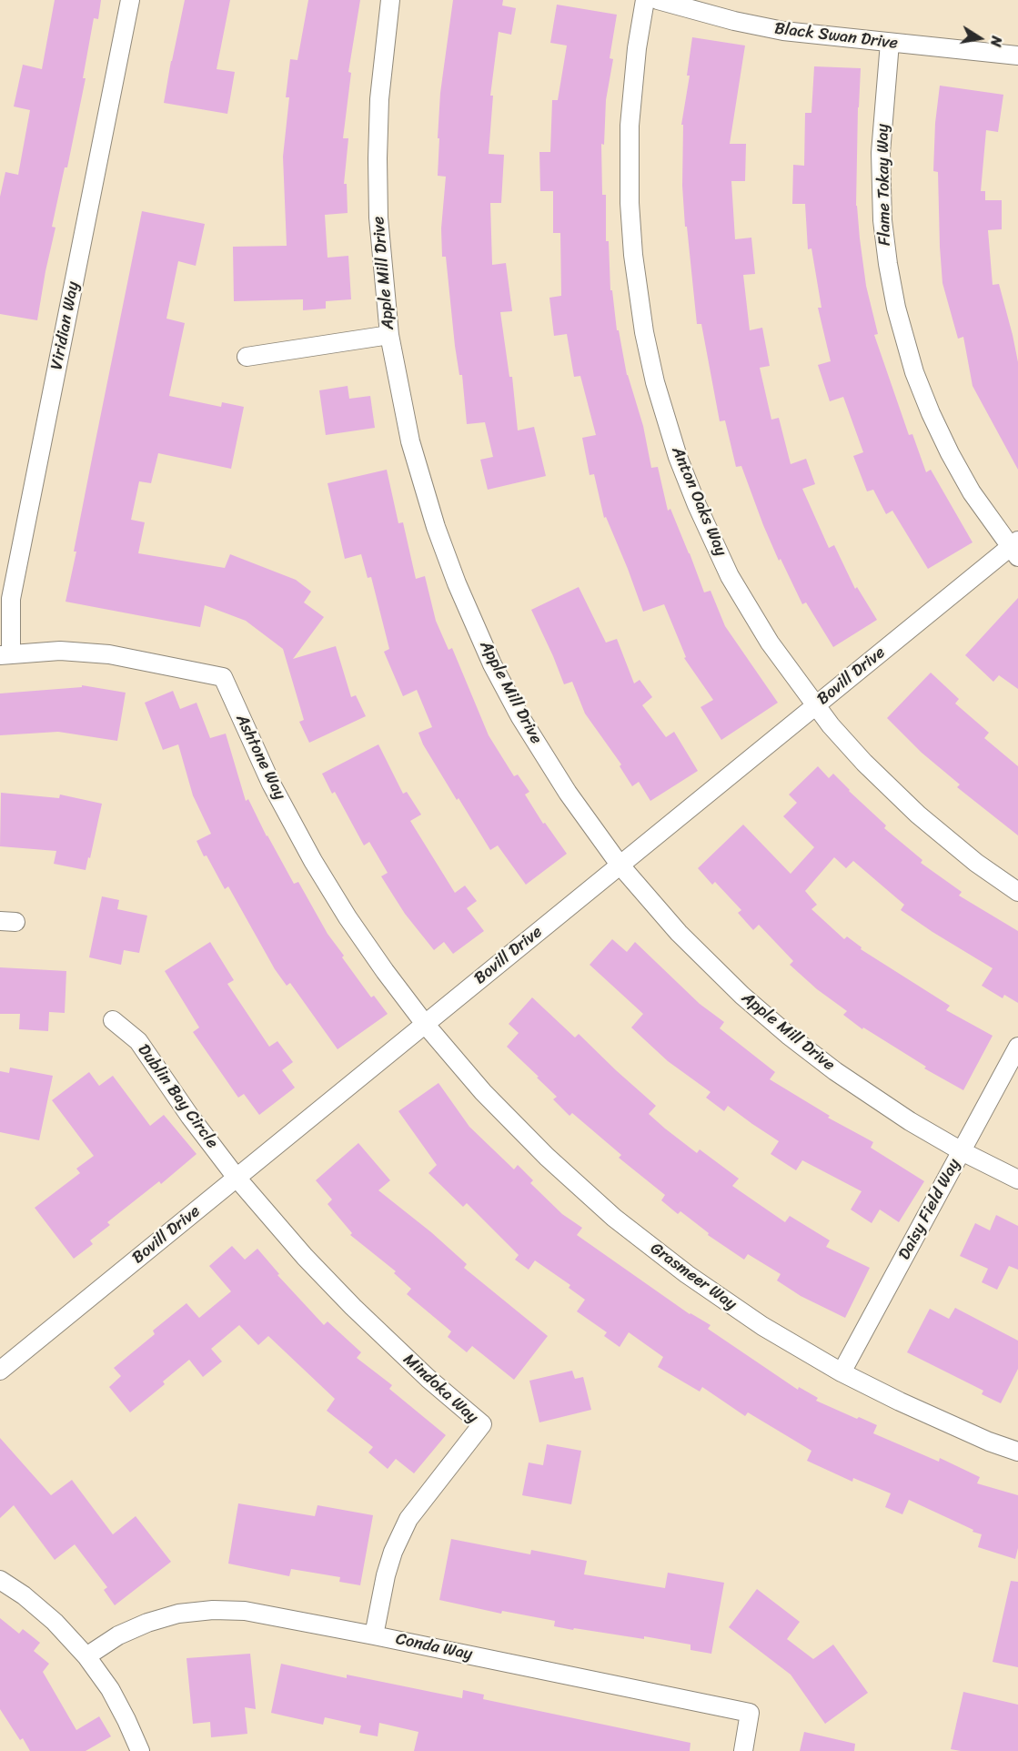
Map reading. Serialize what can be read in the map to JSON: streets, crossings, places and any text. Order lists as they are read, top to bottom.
{
  "streets": {
    "street": [
      "Black Swan Drive",
      "Flame Tokay Way",
      "Apple Mill Drive",
      "Viridian Way",
      "Anton Oaks Way",
      "Bovill Drive",
      "Ashtone Way",
      "Dublin Bay Circle",
      "Daisy Field Way",
      "Grasmeer Way",
      "Mindoka Way",
      "Conda Way"
    ]
  },
  "crossings": [
    ["Black Swan Drive", "Flame Tokay Way"],
    ["Flame Tokay Way", "Bovill Drive"],
    ["Apple Mill Drive", "Bovill Drive"],
    ["Apple Mill Drive", "Daisy Field Way"],
    ["Viridian Way", "Ashtone Way"],
    ["Anton Oaks Way", "Bovill Drive"],
    ["Bovill Drive", "Ashtone Way"],
    ["Bovill Drive", "Dublin Bay Circle"],
    ["Bovill Drive", "Grasmeer Way"],
    ["Bovill Drive", "Mindoka Way"],
    ["Ashtone Way", "Grasmeer Way"],
    ["Dublin Bay Circle", "Mindoka Way"],
    ["Daisy Field Way", "Grasmeer Way"],
    ["Mindoka Way", "Conda Way"]
  ],
  "north": "right"
}
